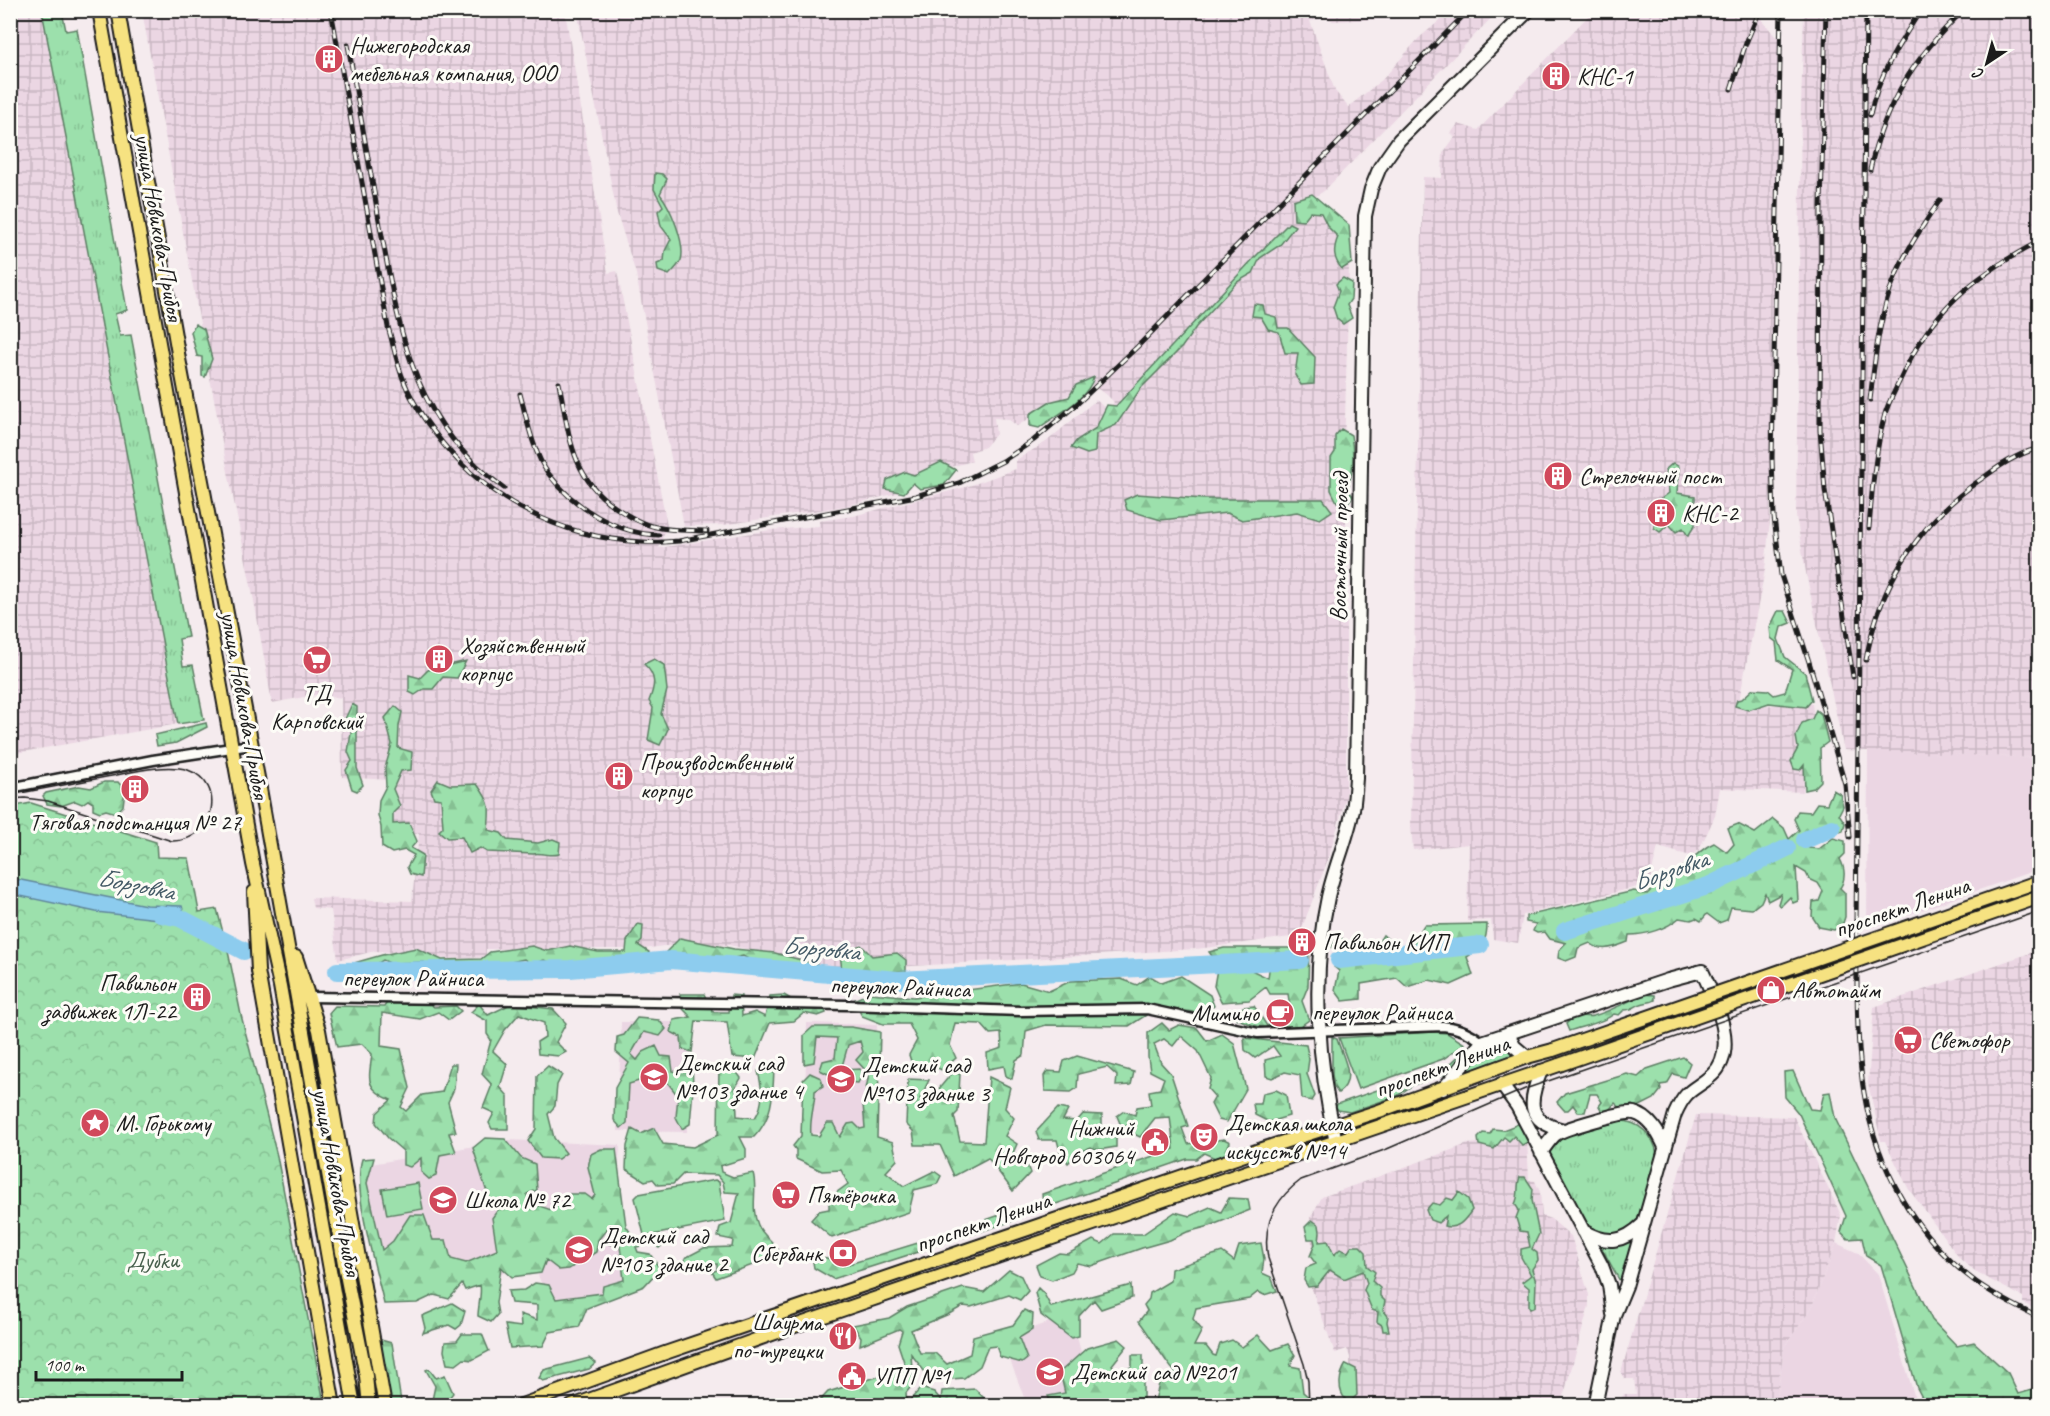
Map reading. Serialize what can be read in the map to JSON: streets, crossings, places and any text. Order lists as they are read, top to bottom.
{
  "streets": {
    "main road": ["улица Новикова-Прибоя", "Восточный проезд", "проспект Ленина"],
    "street": ["переулок Райниса"]
  },
  "crossings": [
    ["Восточный проезд", "проспект Ленина"],
    ["Восточный проезд", "переулок Райниса"]
  ],
  "water": ["Борзовка"],
  "parks": ["Дубки"],
  "places": {
    "building": [
      "Нижегородская мебельная компания, ООО",
      "КНС-1",
      "Стрелочный пост",
      "КНС-2",
      "Хозяйственный корпус",
      "Производственный корпус",
      "Тяговая подстанция № 27",
      "Павильон КИП",
      "Павильон задвижек 1Л-22"
    ],
    "supermarket": ["ТД Карповский", "Светофор", "Пятёрочка"],
    "shop": ["Автотайм"],
    "cafe": ["Мимино"],
    "school or university": [
      "Детский сад №103 здание 4",
      "Детский сад №103 здание 3",
      "Школа № 72",
      "Детский сад №103 здание 2",
      "Детский сад №201"
    ],
    "place": ["М. Горькому"],
    "theatre": ["Детская школа искусств №14"],
    "public building": ["Нижний Новгород 603064", "УПП №1"],
    "bank": ["Сбербанк"],
    "restaurant": ["Шаурма по-турецки"]
  },
  "scale_bar": "100 m",
  "north": "bottom left"
}
